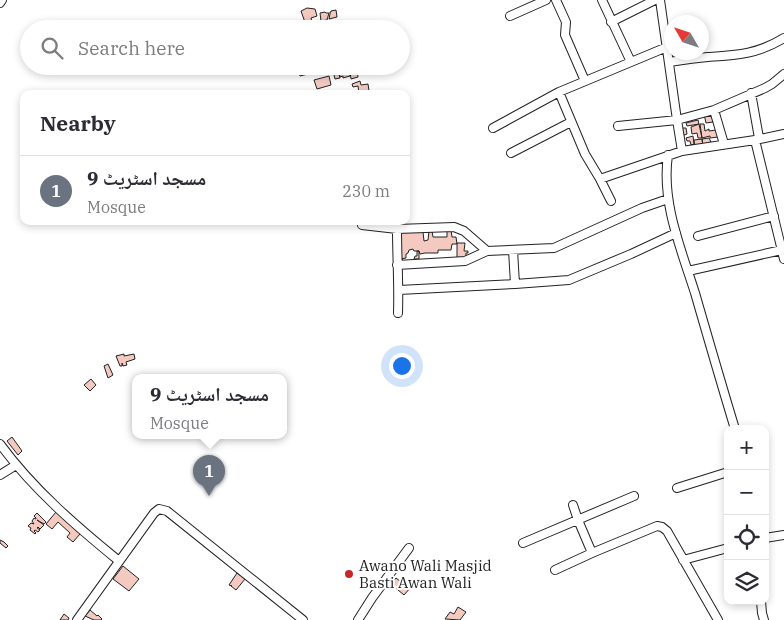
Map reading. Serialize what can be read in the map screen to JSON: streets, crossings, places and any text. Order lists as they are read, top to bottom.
{
  "places": ["Awano Wali Masjid Basti Awan Wali"],
  "north": "top left",
  "page": {
    "search": "Search here",
    "heading": "Nearby",
    "list": [
      {
        "mark": "1",
        "name": "مسجد اسٹریٹ 9",
        "note": "Mosque",
        "value": "230 m"
      }
    ],
    "popup": ["مسجد اسٹریٹ 9", "Mosque"],
    "map_buttons": ["+", "−"],
    "pins": "1"
  }
}
